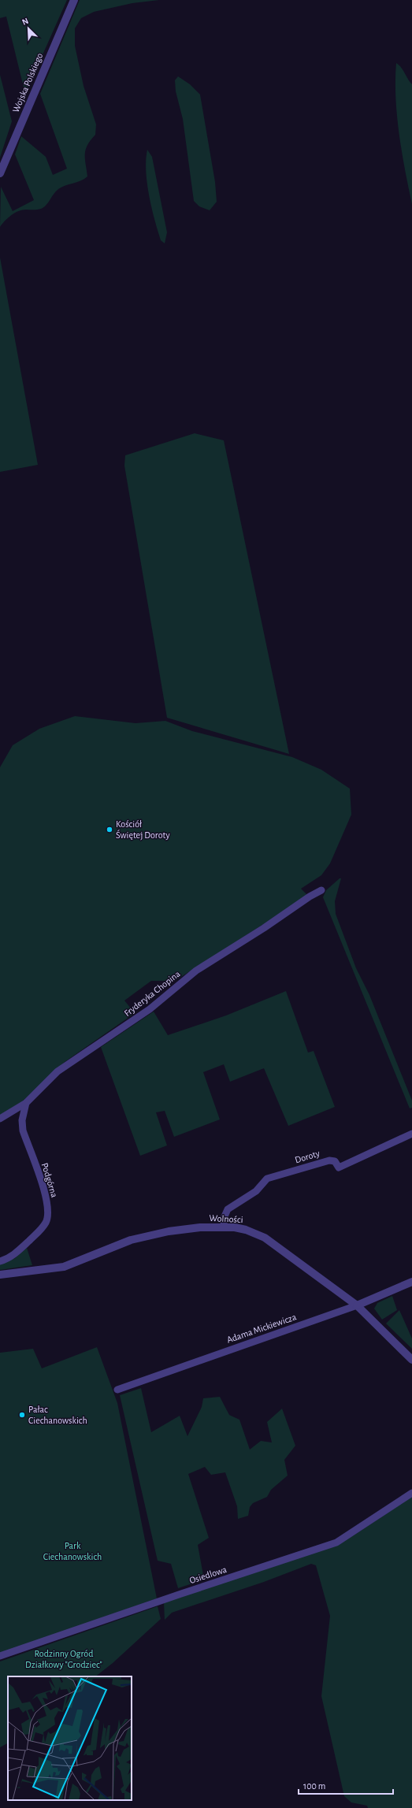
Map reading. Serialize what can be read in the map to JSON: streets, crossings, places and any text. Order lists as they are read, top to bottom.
{
  "streets": {
    "street": [
      "Wojska Polskiego",
      "Fryderyka Chopina",
      "Doroty",
      "Podgórna",
      "Wolności",
      "Adama Mickiewicza",
      "Osiedlowa"
    ]
  },
  "crossings": [
    ["Fryderyka Chopina", "Podgórna"],
    ["Doroty", "Wolności"],
    ["Wolności", "Adama Mickiewicza"]
  ],
  "parks": ["Park Ciechanowskich", "Rodzinny Ogród Działkowy \"Grodziec\""],
  "places": ["Kościół Świętej Doroty", "Pałac Ciechanowskich"],
  "scale_bar": "100 m",
  "north": "top left"
}
